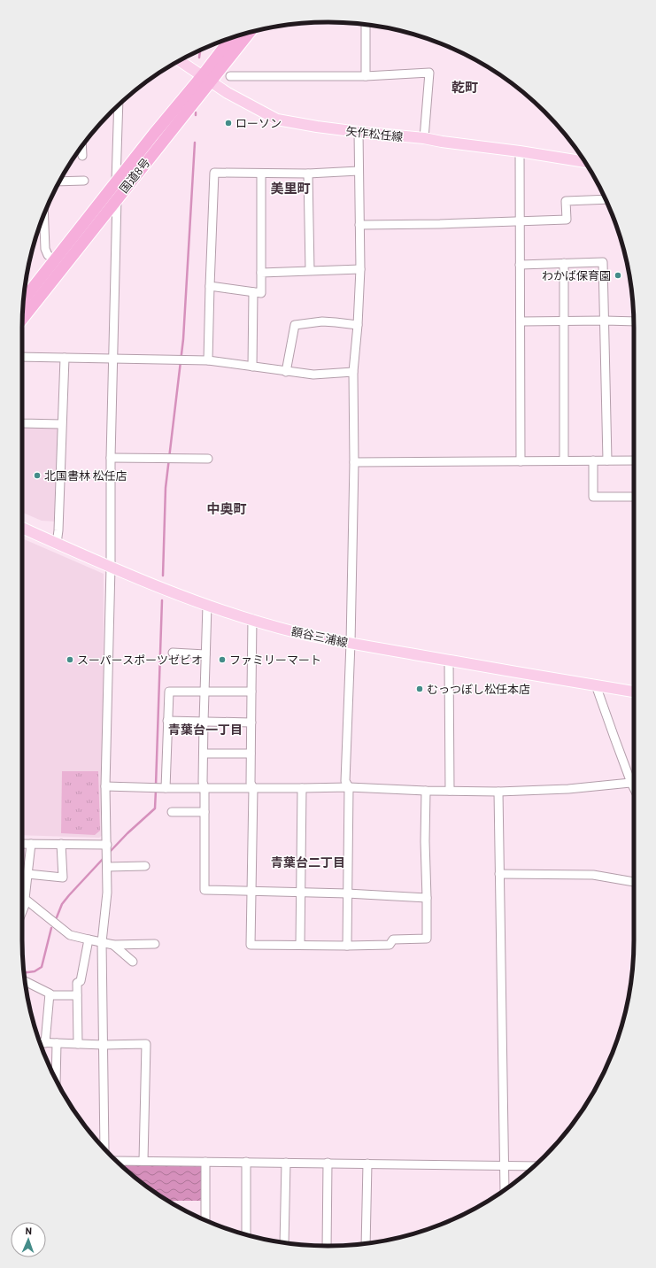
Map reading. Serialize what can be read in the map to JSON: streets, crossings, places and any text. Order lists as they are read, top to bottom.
{
  "streets": {
    "highway": ["国道8号"],
    "main road": ["矢作松任線", "額谷三浦線"]
  },
  "crossings": [
    ["矢作松任線", "国道8号"]
  ],
  "districts": [
    "乾町",
    "美里町",
    "中奥町",
    "青葉台一丁目",
    "青葉台二丁目"
  ],
  "places": [
    "ローソン",
    "わかば保育園",
    "北国書林 松任店",
    "スーパースポーツゼビオ",
    "ファミリーマート",
    "むっつぼし松任本店"
  ],
  "north": "top"
}
